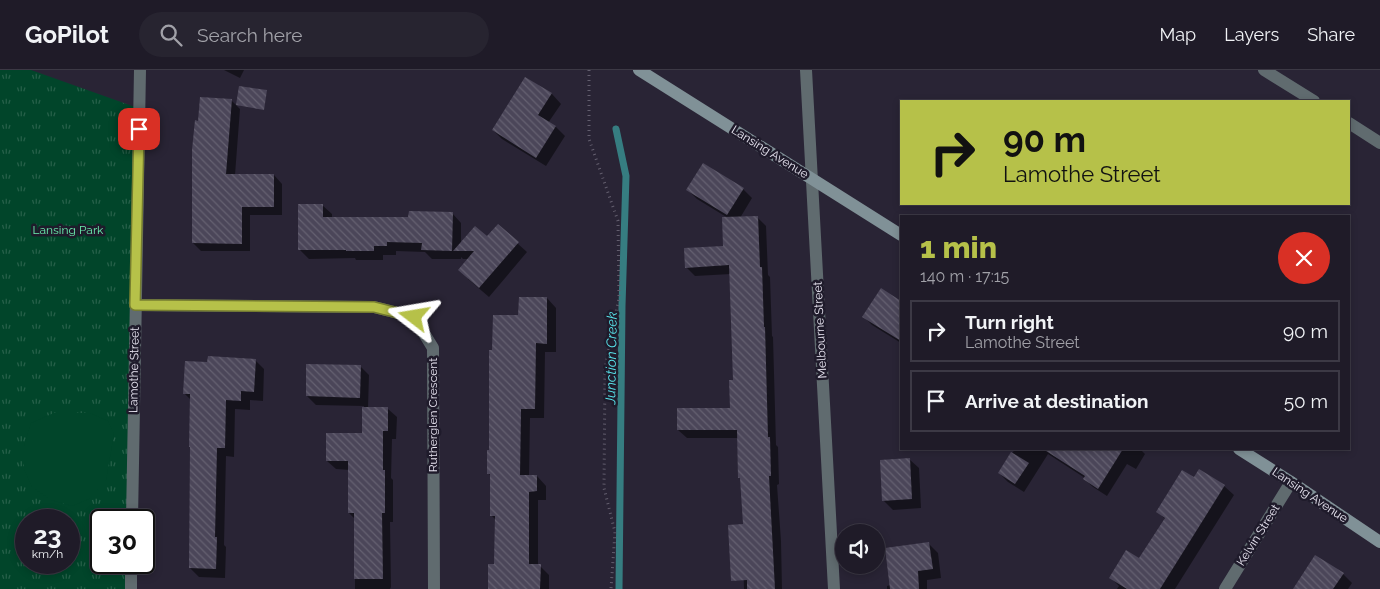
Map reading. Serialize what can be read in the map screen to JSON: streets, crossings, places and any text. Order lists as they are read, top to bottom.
{
  "streets": {
    "street": [
      "Lansing Avenue",
      "Melbourne Street",
      "Lamothe Street",
      "Rutherglen Crescent",
      "Kelvin Street"
    ]
  },
  "crossings": [
    ["Lansing Avenue", "Melbourne Street"],
    ["Lansing Avenue", "Kelvin Street"],
    ["Lamothe Street", "Rutherglen Crescent"]
  ],
  "water": ["Junction Creek"],
  "parks": ["Lansing Park"],
  "page": {
    "header": "GoPilot",
    "search": "Search here",
    "nav": ["Map", "Layers", "Share"],
    "turn": ["90 m", "Lamothe Street"],
    "heading": ["1 min", "140 m · 17:15"],
    "list": [
      {
        "name": "Turn right",
        "note": "Lamothe Street",
        "value": "90 m"
      },
      {
        "name": "Arrive at destination",
        "value": "50 m"
      }
    ],
    "speed": "23 km/h",
    "limit": "30"
  }
}
